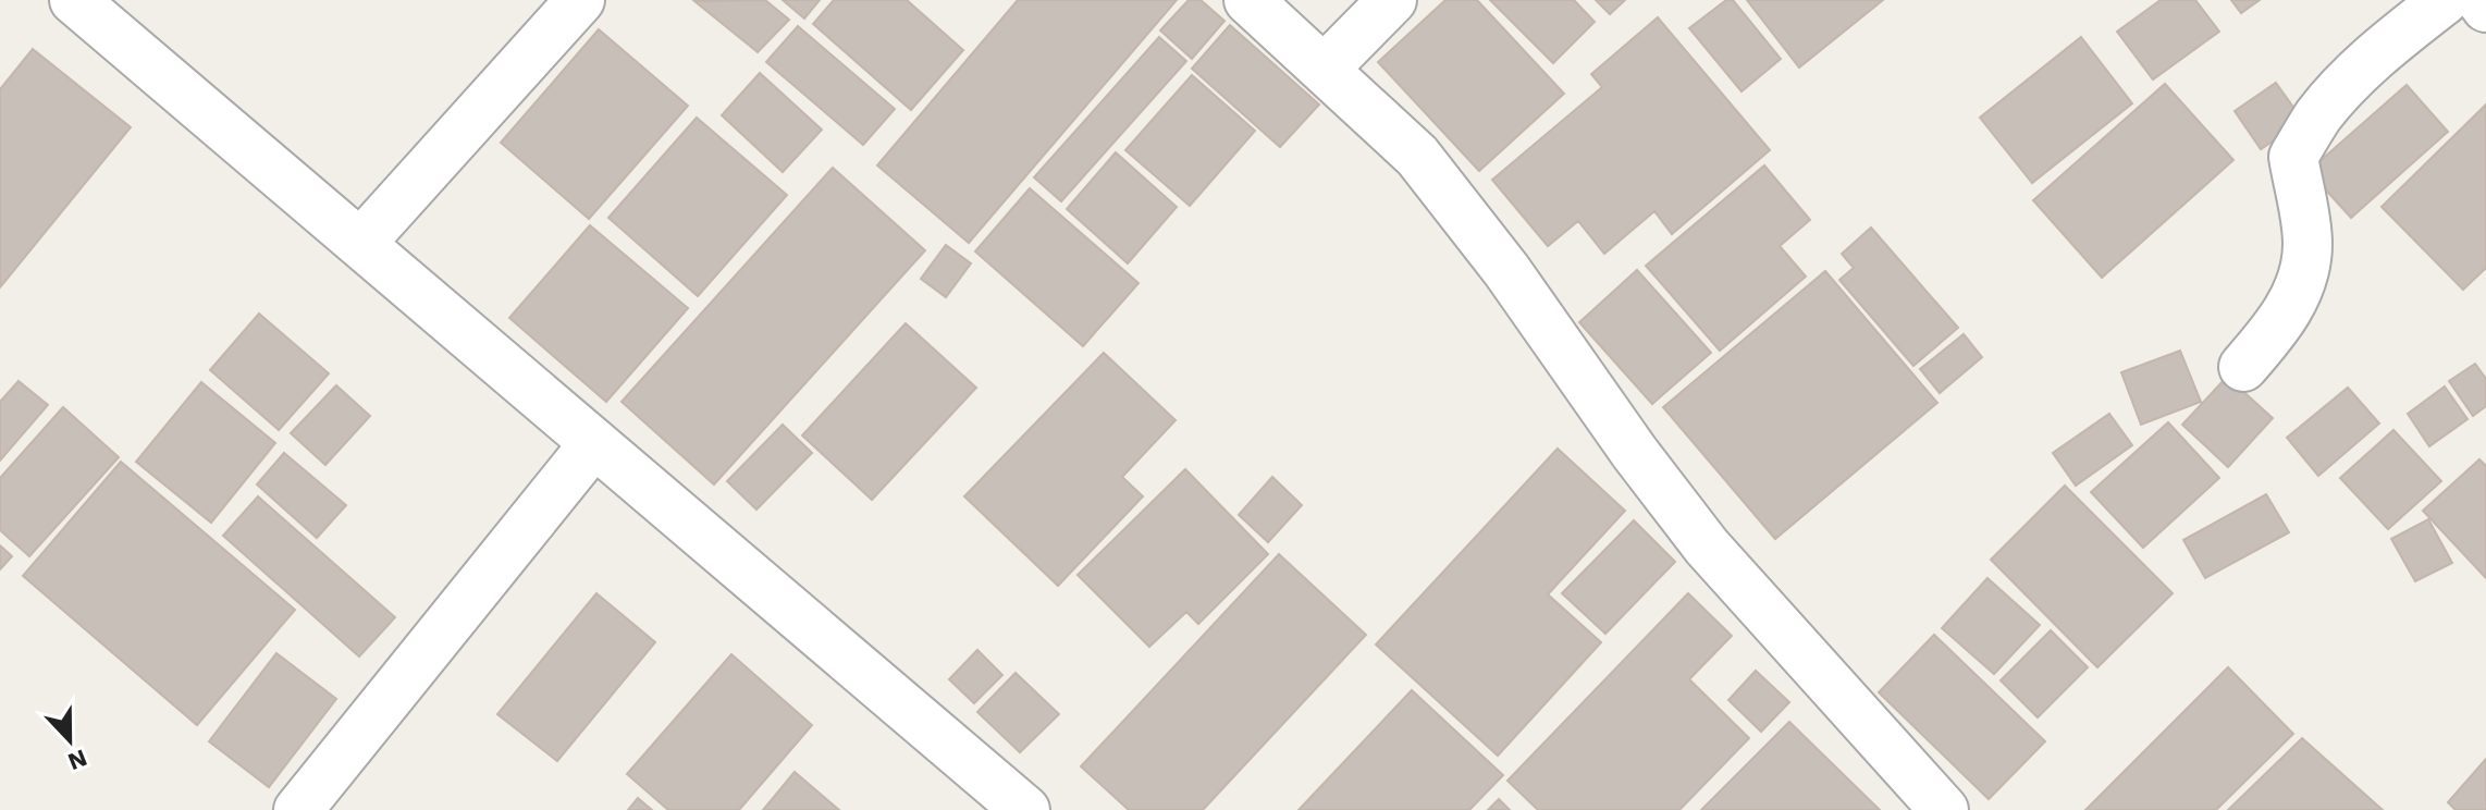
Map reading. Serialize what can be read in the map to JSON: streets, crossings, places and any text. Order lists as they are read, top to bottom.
{
  "north": "bottom"
}
